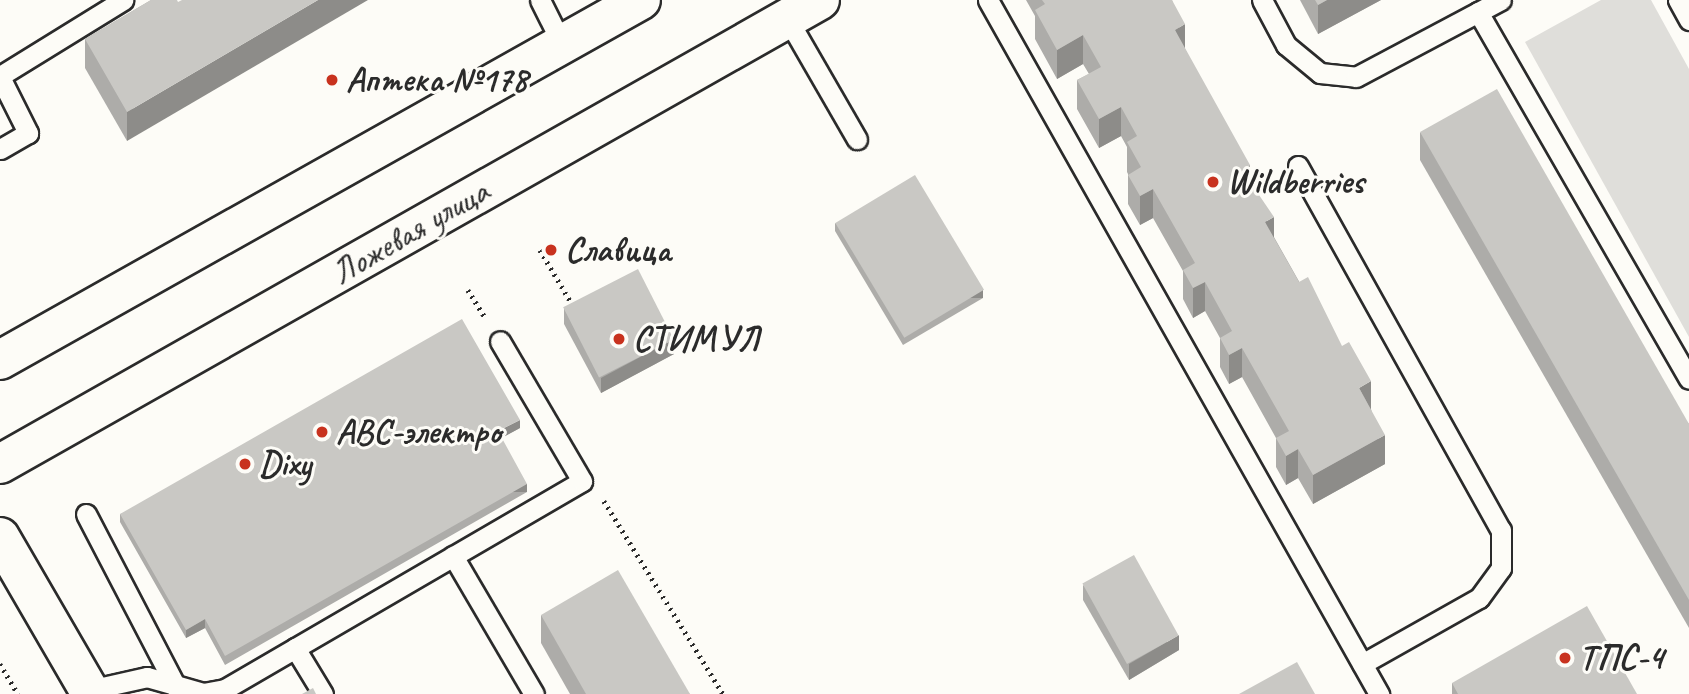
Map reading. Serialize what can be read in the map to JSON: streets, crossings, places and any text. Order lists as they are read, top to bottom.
{
  "streets": {
    "main road": ["Ложевая улица"]
  },
  "places": [
    "Аптека №178",
    "Wildberries",
    "Славица",
    "СТИМУЛ",
    "АВС-электро",
    "Dixy",
    "ТПС-4"
  ]
}
